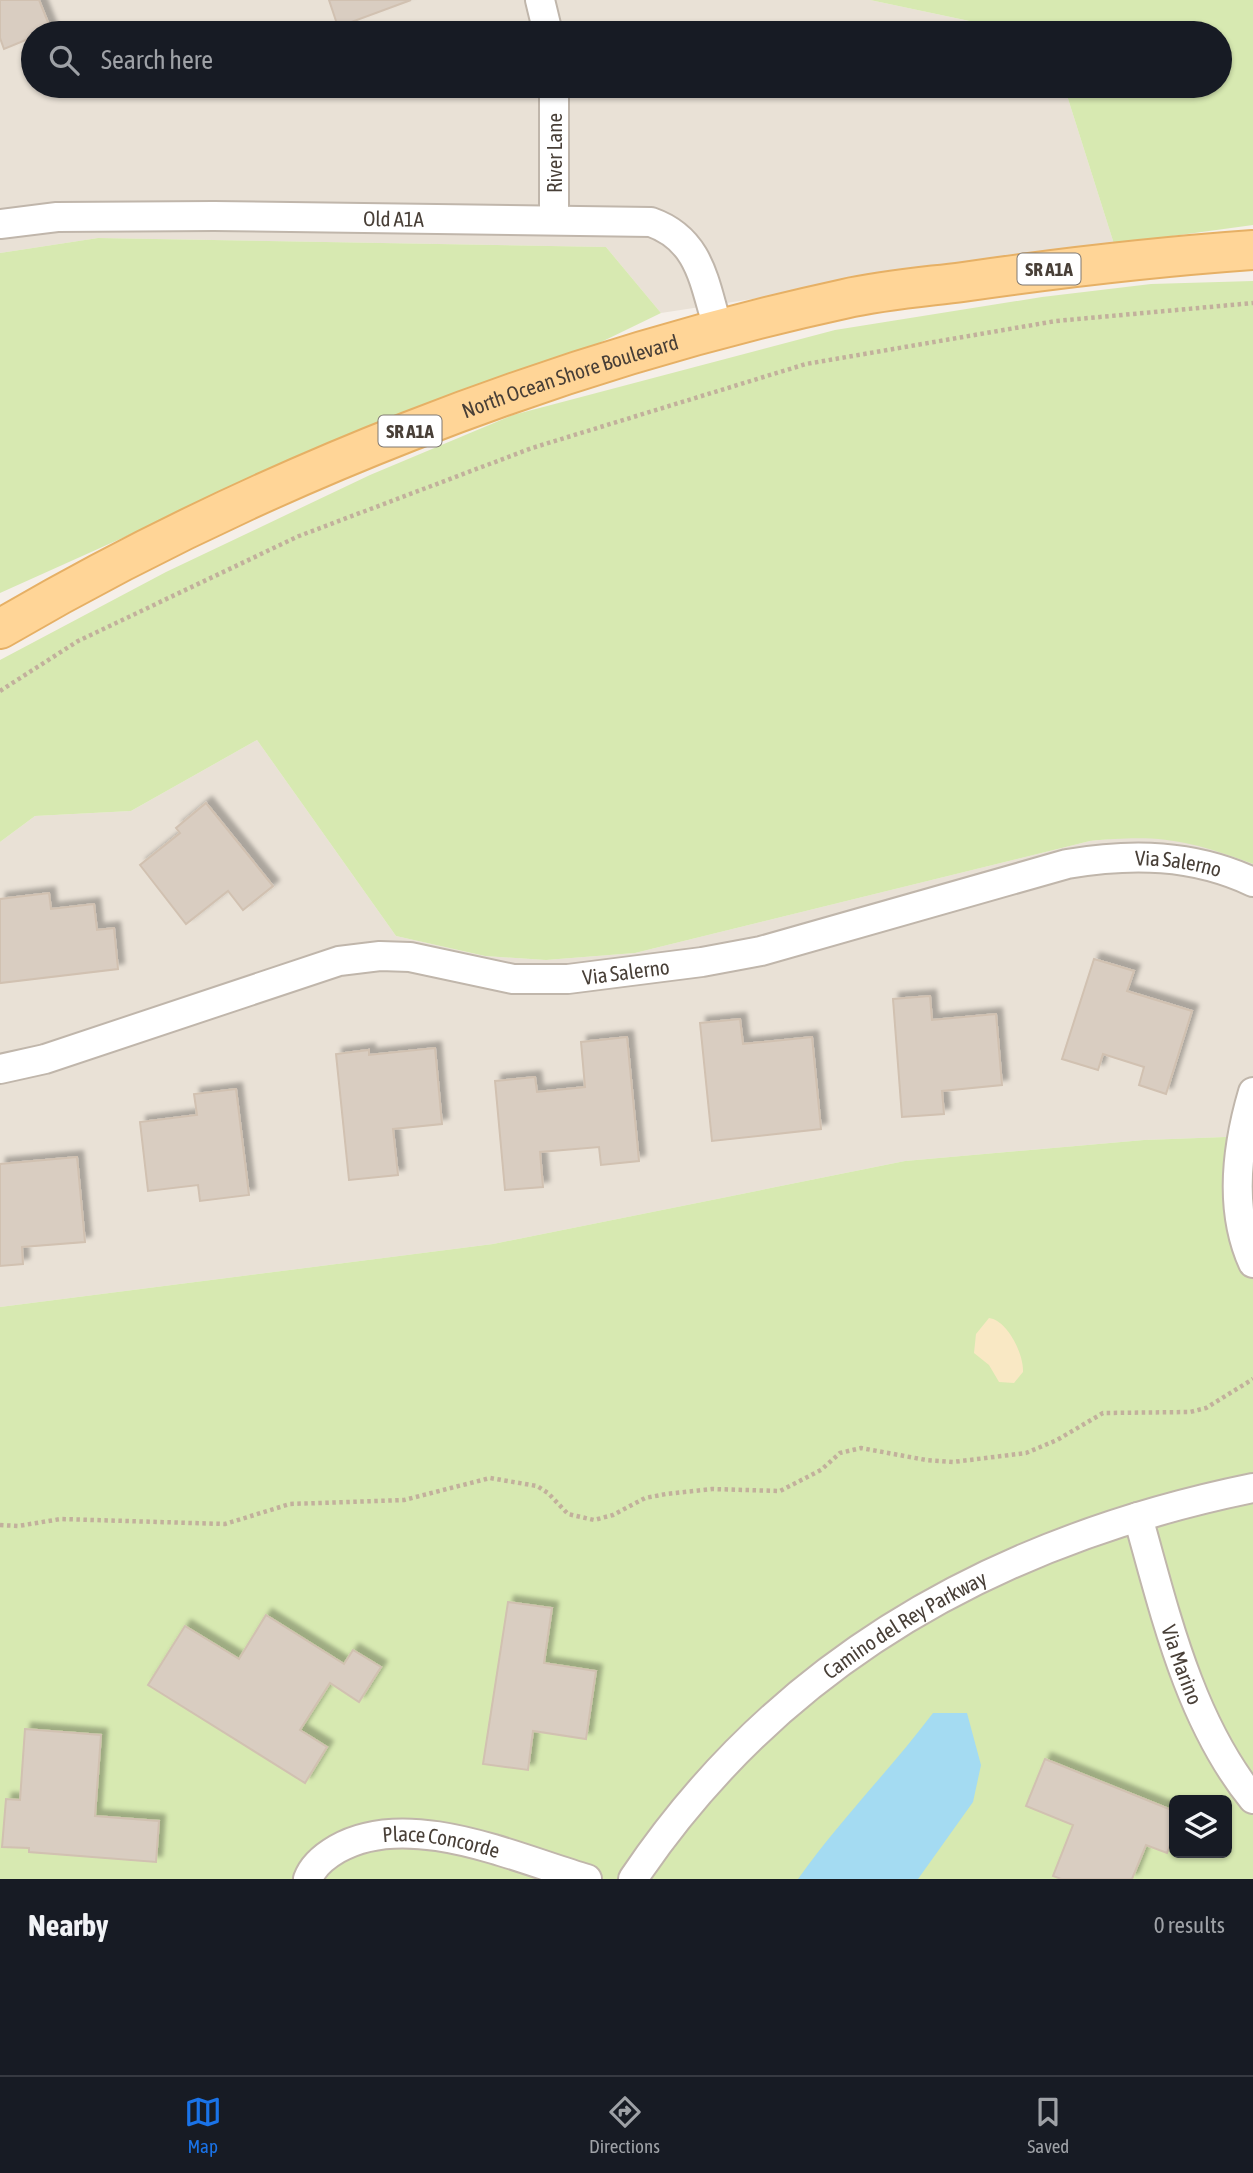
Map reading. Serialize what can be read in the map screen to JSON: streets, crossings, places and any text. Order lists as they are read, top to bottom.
{
  "streets": {
    "main road": ["SR A1A", "North Ocean Shore Boulevard"],
    "street": [
      "River Lane",
      "Old A1A",
      "Via Salerno",
      "Camino del Rey Parkway",
      "Via Marino",
      "Place Concorde"
    ]
  },
  "crossings": [
    ["River Lane", "Old A1A"],
    ["Old A1A", "North Ocean Shore Boulevard"],
    ["Camino del Rey Parkway", "Via Marino"]
  ],
  "page": {
    "search": "Search here",
    "heading": ["Nearby", "0 results"],
    "nav": ["Map", "Directions", "Saved"]
  }
}
